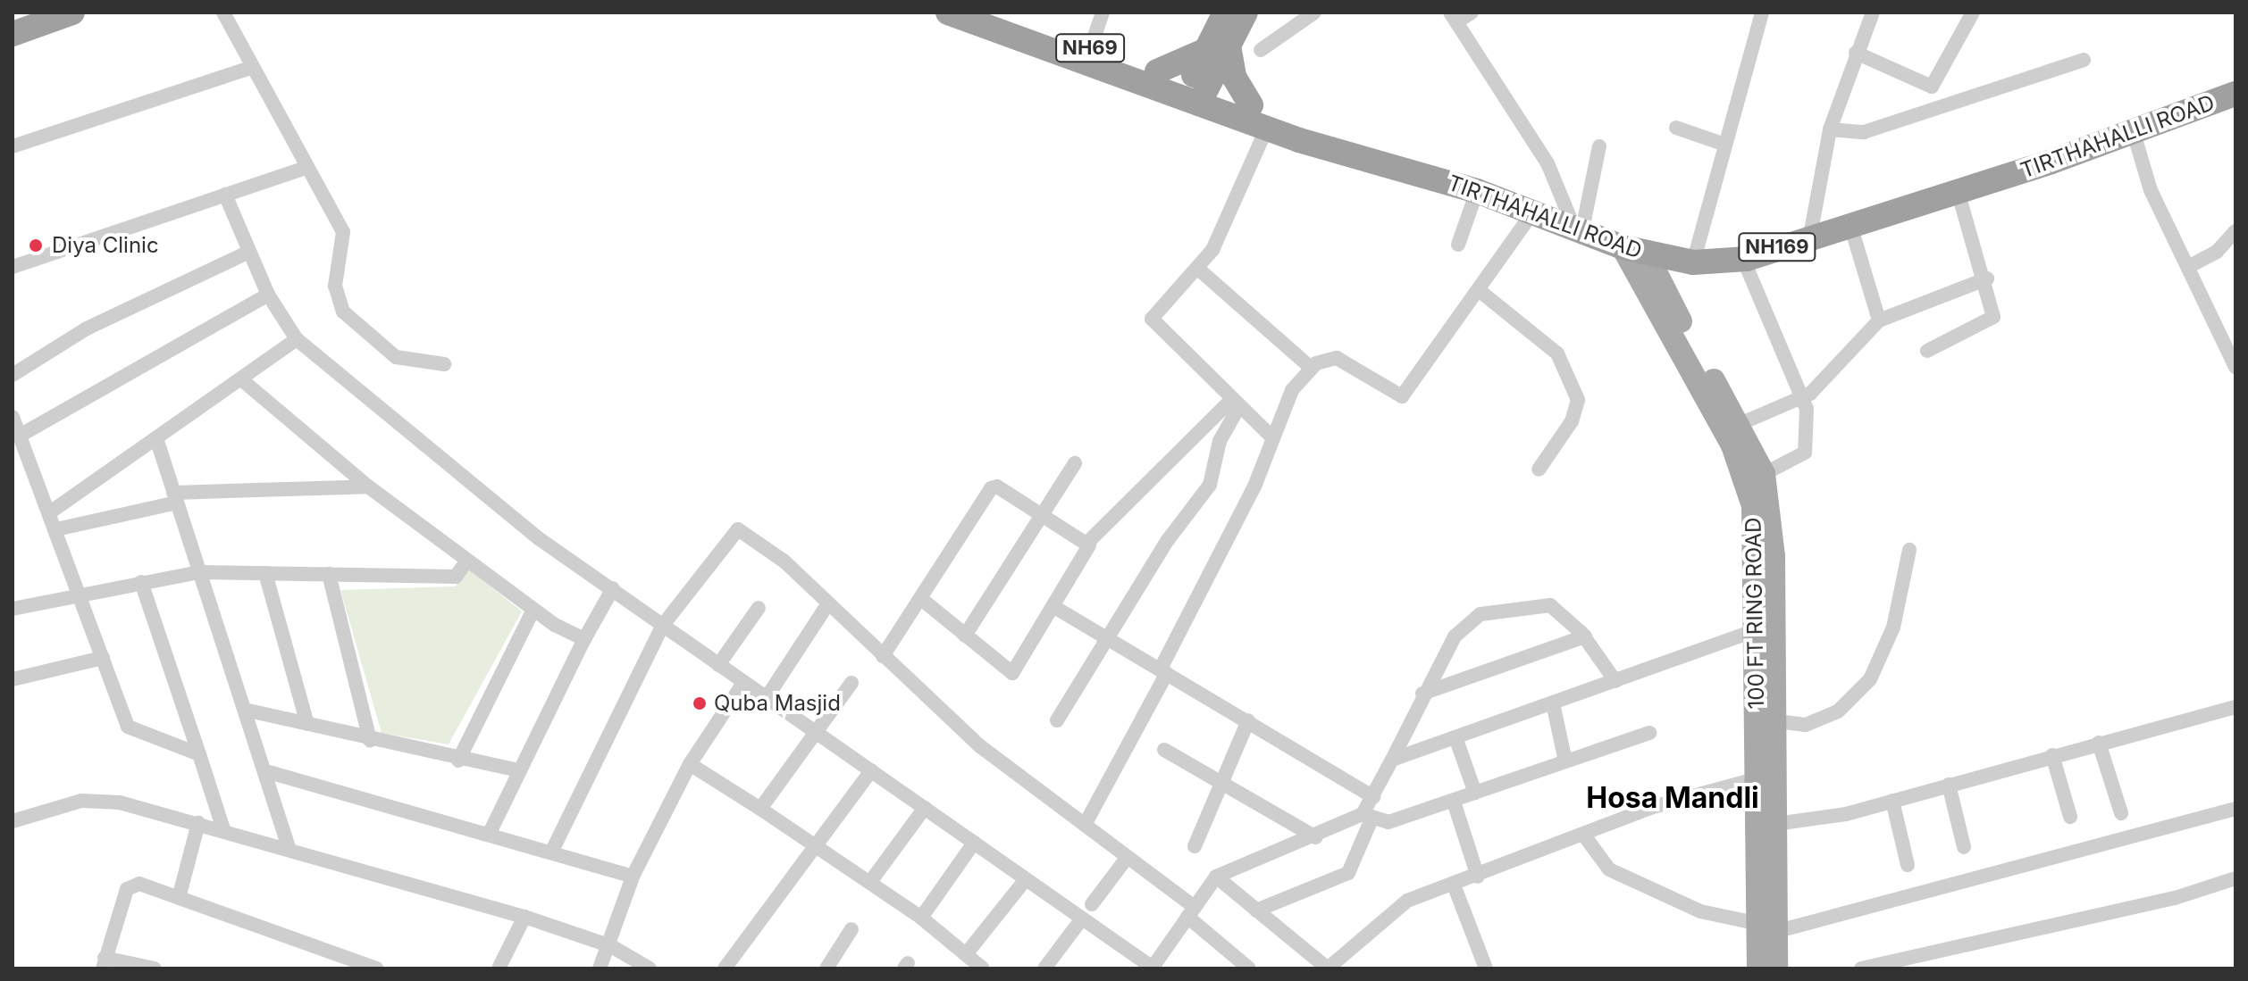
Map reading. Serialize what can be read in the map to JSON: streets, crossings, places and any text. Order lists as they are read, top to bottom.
{
  "streets": {
    "highway": ["NH69", "TIRTHAHALLI ROAD", "NH169"],
    "main road": ["100 FT RING ROAD"]
  },
  "crossings": [
    ["NH69", "TIRTHAHALLI ROAD"],
    ["NH69", "NH169"],
    ["TIRTHAHALLI ROAD", "NH169"],
    ["TIRTHAHALLI ROAD", "100 FT RING ROAD"]
  ],
  "districts": ["Hosa Mandli"],
  "places": ["Diya Clinic", "Quba Masjid"]
}
